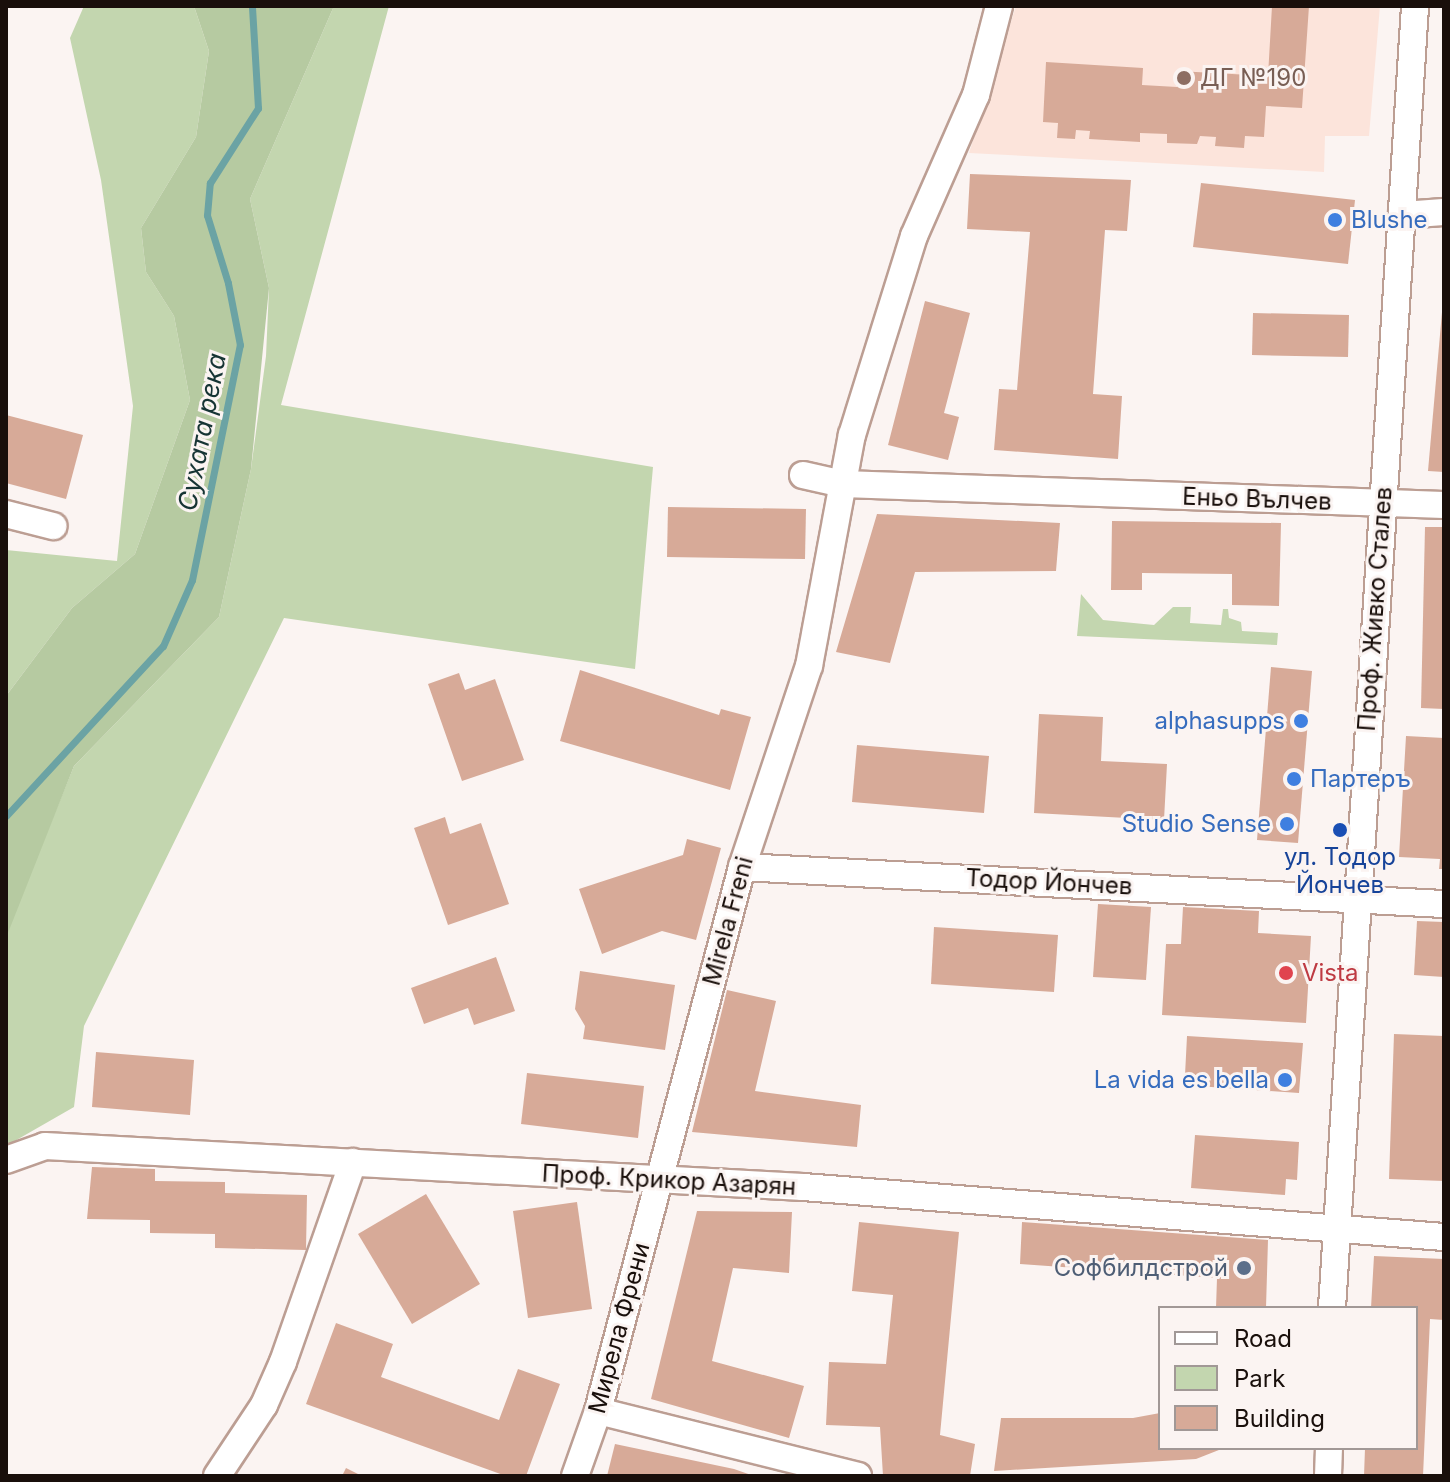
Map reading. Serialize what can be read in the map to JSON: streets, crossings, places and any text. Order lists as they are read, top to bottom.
{
  "streets": {
    "street": [
      "Еньо Вълчев",
      "Проф. Живко Сталев",
      "Тодор Йончев",
      "Mirela Freni",
      "Проф. Крикор Азарян",
      "Мирела Френи"
    ]
  },
  "crossings": [
    ["Еньо Вълчев", "Проф. Живко Сталев"],
    ["Еньо Вълчев", "Mirela Freni"],
    ["Проф. Живко Сталев", "Тодор Йончев"],
    ["Проф. Живко Сталев", "Проф. Крикор Азарян"],
    ["Тодор Йончев", "Mirela Freni"],
    ["Mirela Freni", "Проф. Крикор Азарян"],
    ["Mirela Freni", "Мирела Френи"],
    ["Проф. Крикор Азарян", "Мирела Френи"]
  ],
  "water": ["Сухата река"],
  "places": [
    "ДГ №190",
    "Blushe",
    "alphasupps",
    "Партеръ",
    "Studio Sense",
    "ул. Тодор Йончев",
    "Vista",
    "La vida es bella",
    "Софбилдстрой"
  ],
  "legend": ["Road", "Park", "Building"]
}
